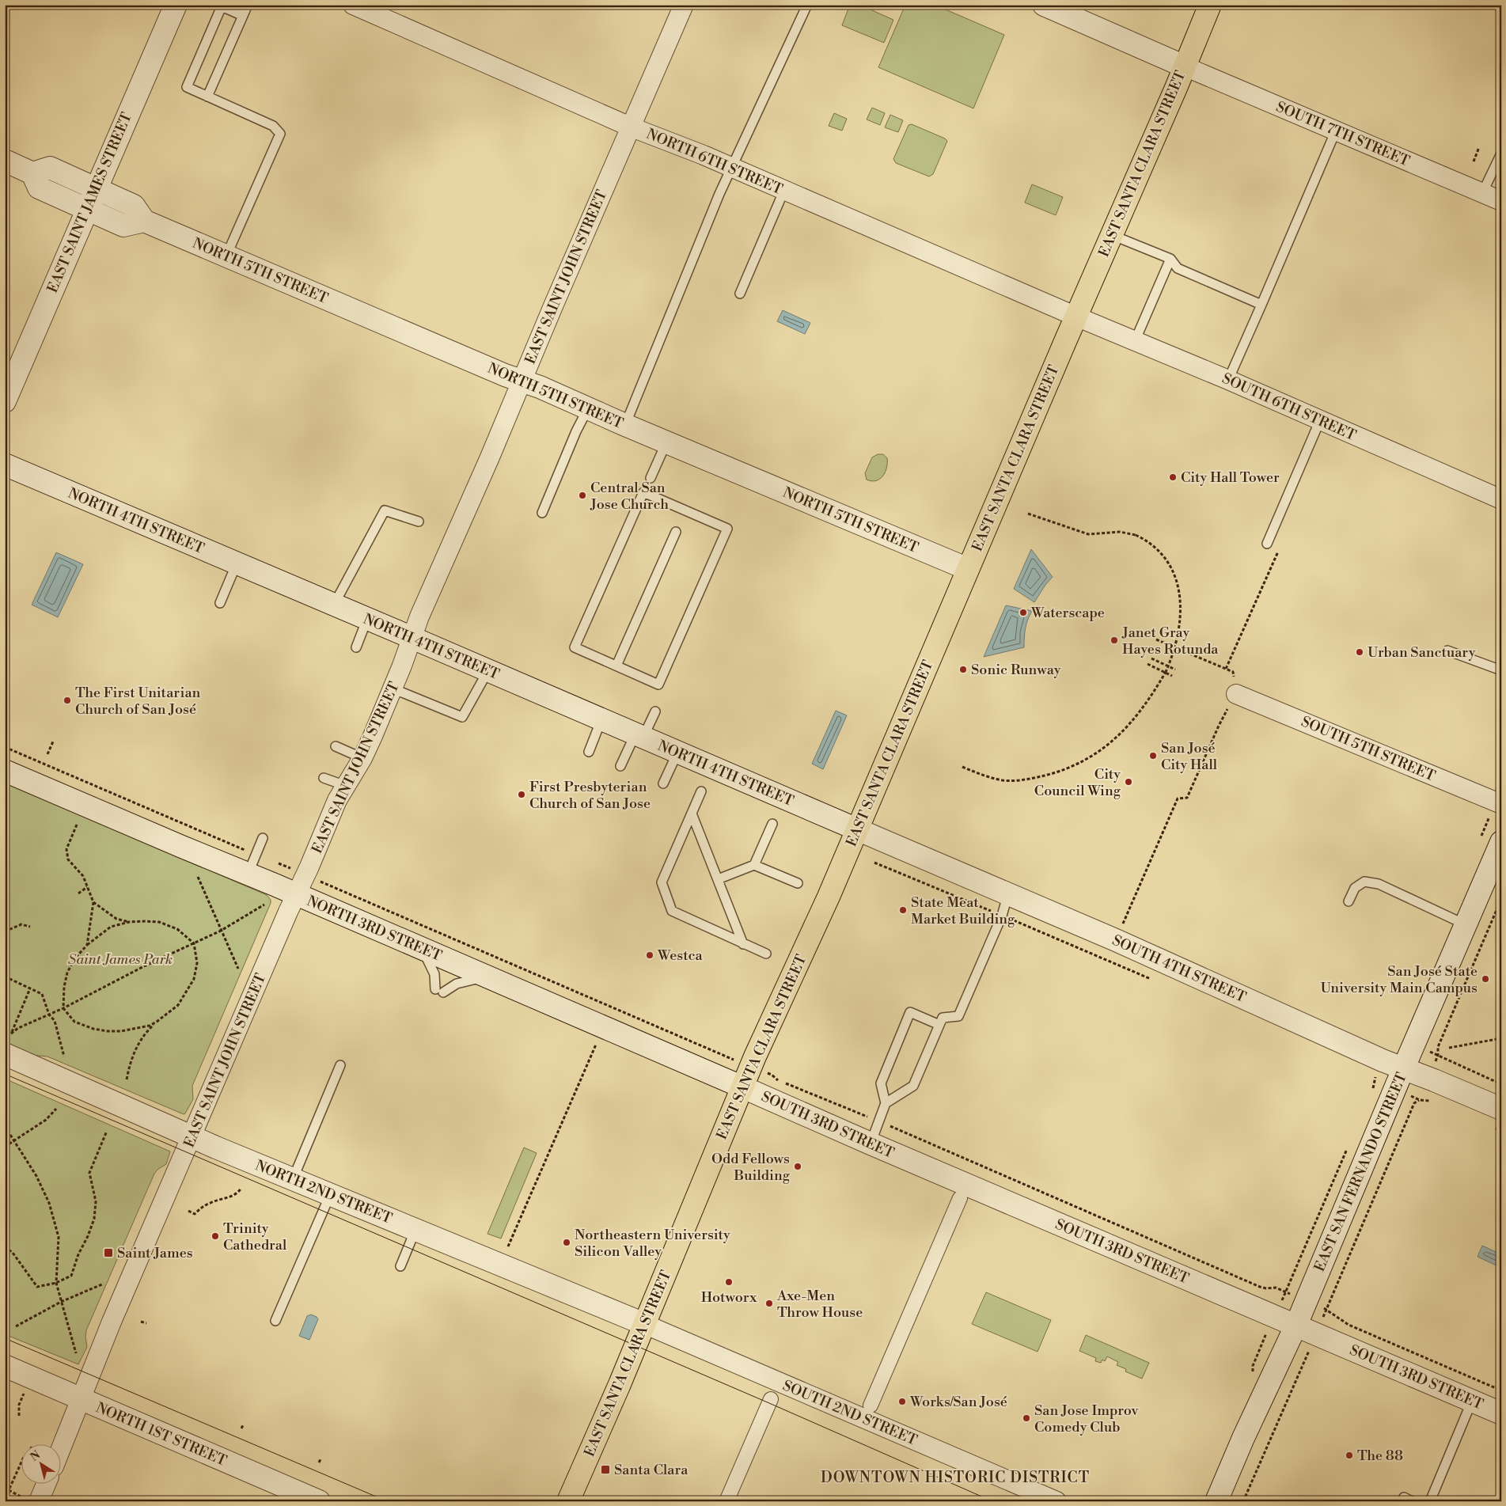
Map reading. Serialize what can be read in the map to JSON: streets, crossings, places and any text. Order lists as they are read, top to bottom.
{
  "streets": {
    "main road": ["EAST SANTA CLARA STREET"],
    "street": [
      "SOUTH 7TH STREET",
      "NORTH 6TH STREET",
      "EAST SAINT JAMES STREET",
      "NORTH 5TH STREET",
      "EAST SAINT JOHN STREET",
      "SOUTH 6TH STREET",
      "NORTH 4TH STREET",
      "SOUTH 5TH STREET",
      "NORTH 3RD STREET",
      "SOUTH 4TH STREET",
      "SOUTH 3RD STREET",
      "EAST SAN FERNANDO STREET",
      "NORTH 2ND STREET",
      "SOUTH 2ND STREET",
      "NORTH 1ST STREET"
    ]
  },
  "crossings": [
    ["SOUTH 7TH STREET", "EAST SANTA CLARA STREET"],
    ["NORTH 6TH STREET", "EAST SANTA CLARA STREET"],
    ["NORTH 6TH STREET", "EAST SAINT JOHN STREET"],
    ["NORTH 6TH STREET", "SOUTH 6TH STREET"],
    ["EAST SANTA CLARA STREET", "NORTH 5TH STREET"],
    ["EAST SANTA CLARA STREET", "SOUTH 6TH STREET"],
    ["EAST SANTA CLARA STREET", "NORTH 4TH STREET"],
    ["EAST SANTA CLARA STREET", "NORTH 3RD STREET"],
    ["EAST SANTA CLARA STREET", "SOUTH 4TH STREET"],
    ["EAST SANTA CLARA STREET", "SOUTH 3RD STREET"],
    ["EAST SANTA CLARA STREET", "NORTH 2ND STREET"],
    ["EAST SANTA CLARA STREET", "SOUTH 2ND STREET"],
    ["NORTH 5TH STREET", "EAST SAINT JOHN STREET"],
    ["EAST SAINT JOHN STREET", "NORTH 4TH STREET"],
    ["EAST SAINT JOHN STREET", "NORTH 3RD STREET"],
    ["EAST SAINT JOHN STREET", "NORTH 2ND STREET"],
    ["EAST SAINT JOHN STREET", "NORTH 1ST STREET"],
    ["NORTH 4TH STREET", "SOUTH 4TH STREET"],
    ["NORTH 3RD STREET", "SOUTH 3RD STREET"],
    ["SOUTH 4TH STREET", "EAST SAN FERNANDO STREET"],
    ["SOUTH 3RD STREET", "EAST SAN FERNANDO STREET"],
    ["NORTH 2ND STREET", "SOUTH 2ND STREET"]
  ],
  "districts": ["DOWNTOWN HISTORIC DISTRICT"],
  "parks": ["Saint James Park"],
  "places": {
    "other": [
      "City Hall Tower",
      "Central San Jose Church",
      "Waterscape",
      "Janet Gray Hayes Rotunda",
      "Urban Sanctuary",
      "Sonic Runway",
      "The First Unitarian Church of San José",
      "San José City Hall",
      "City Council Wing",
      "First Presbyterian Church of San Jose",
      "State Meat Market Building",
      "Westca",
      "San José State University Main Campus",
      "Odd Fellows Building",
      "Trinity Cathedral",
      "Northeastern University Silicon Valley",
      "Hotworx",
      "Axe-Men Throw House",
      "Works/San José",
      "San Jose Improv Comedy Club",
      "The 88"
    ],
    "transit": ["Saint James", "Santa Clara"]
  },
  "north": "top left"
}
